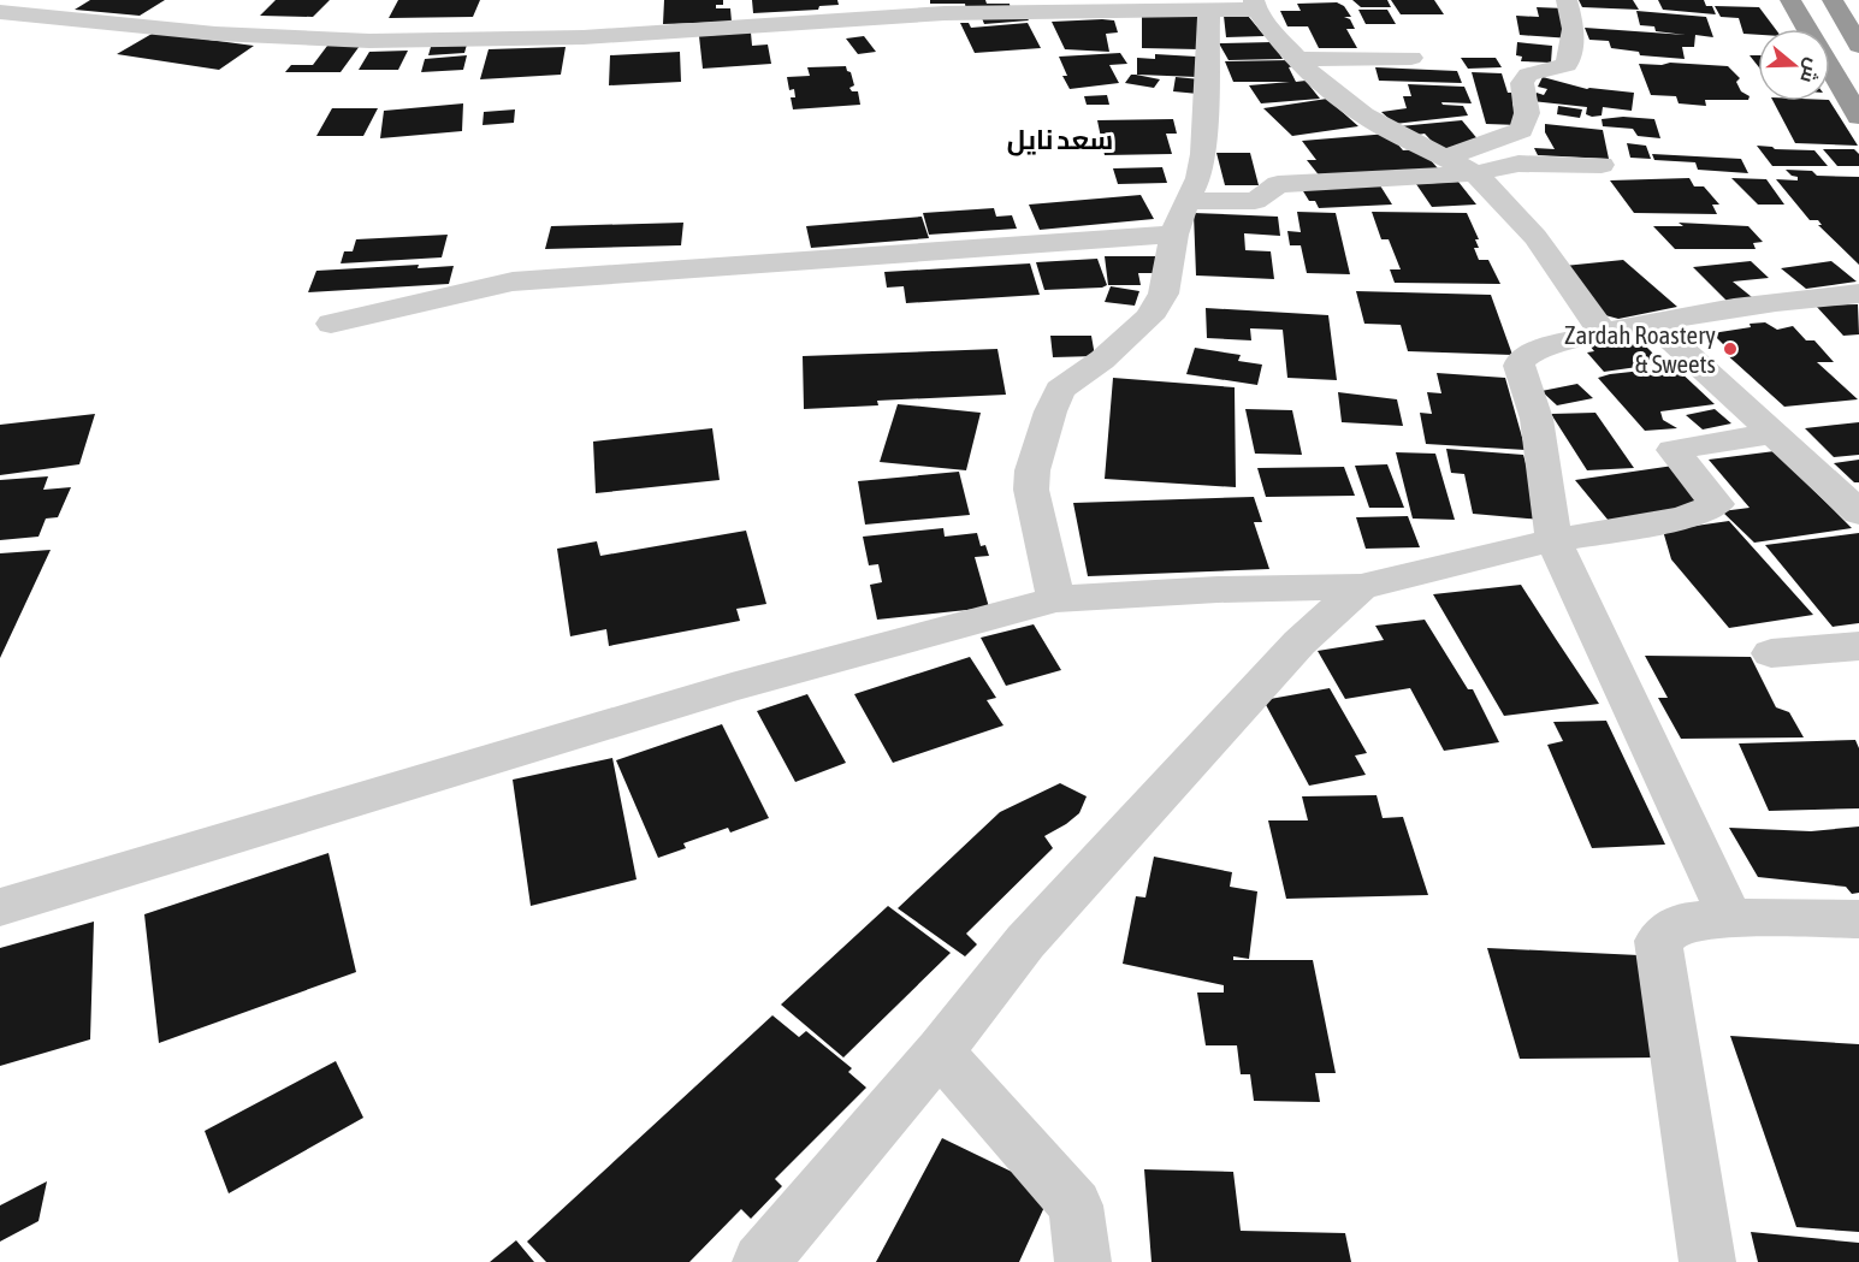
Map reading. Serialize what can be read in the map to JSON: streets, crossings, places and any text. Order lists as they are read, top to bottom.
{
  "districts": ["سعد نايل"],
  "places": ["Zardah Roastery & Sweets"],
  "north": "right"
}
